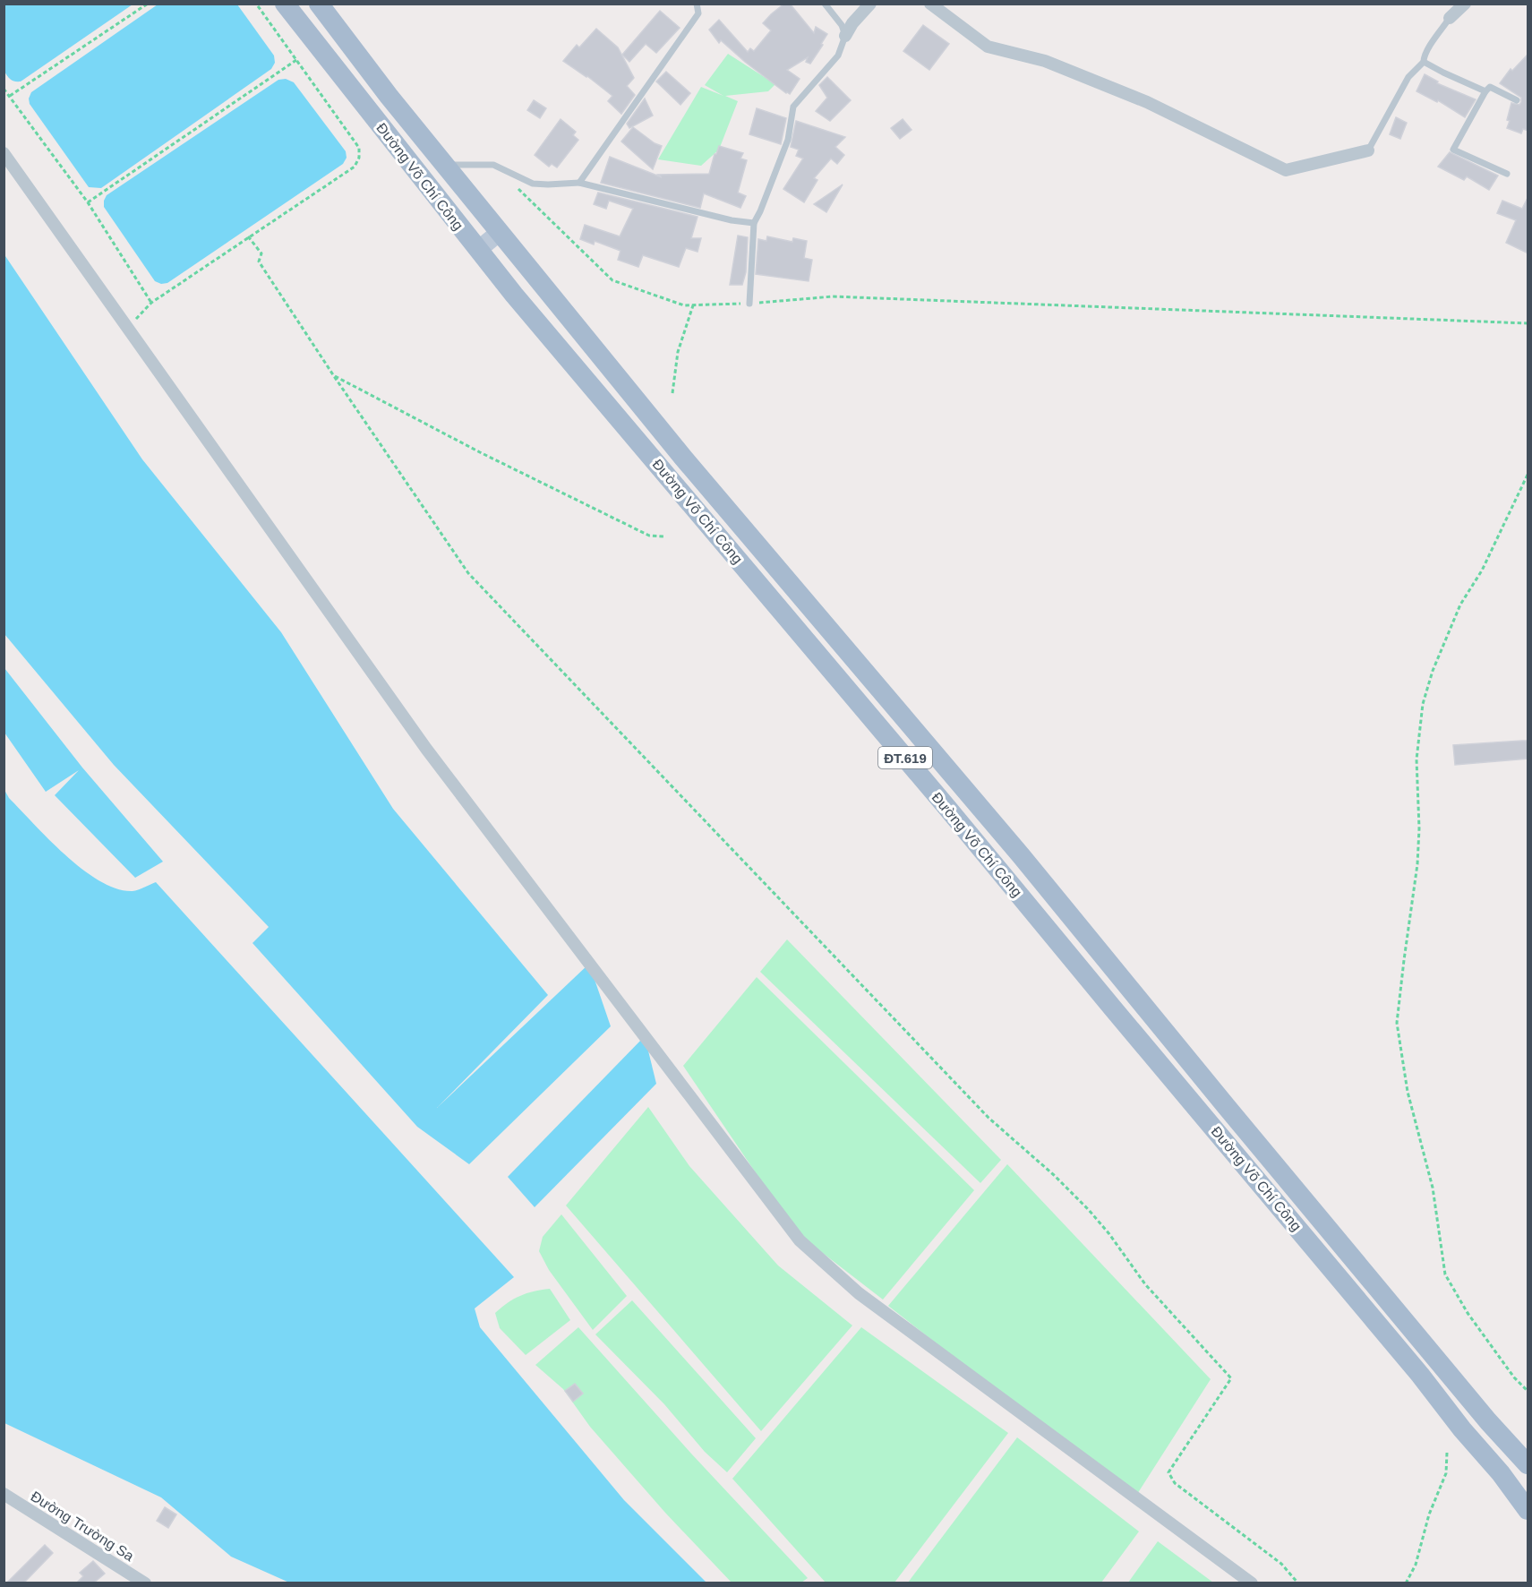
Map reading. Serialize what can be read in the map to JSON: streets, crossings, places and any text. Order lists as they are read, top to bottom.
{
  "streets": {
    "main road": ["Đường Võ Chí Công", "ĐT.619"],
    "street": ["Đường Trường Sa"]
  }
}
